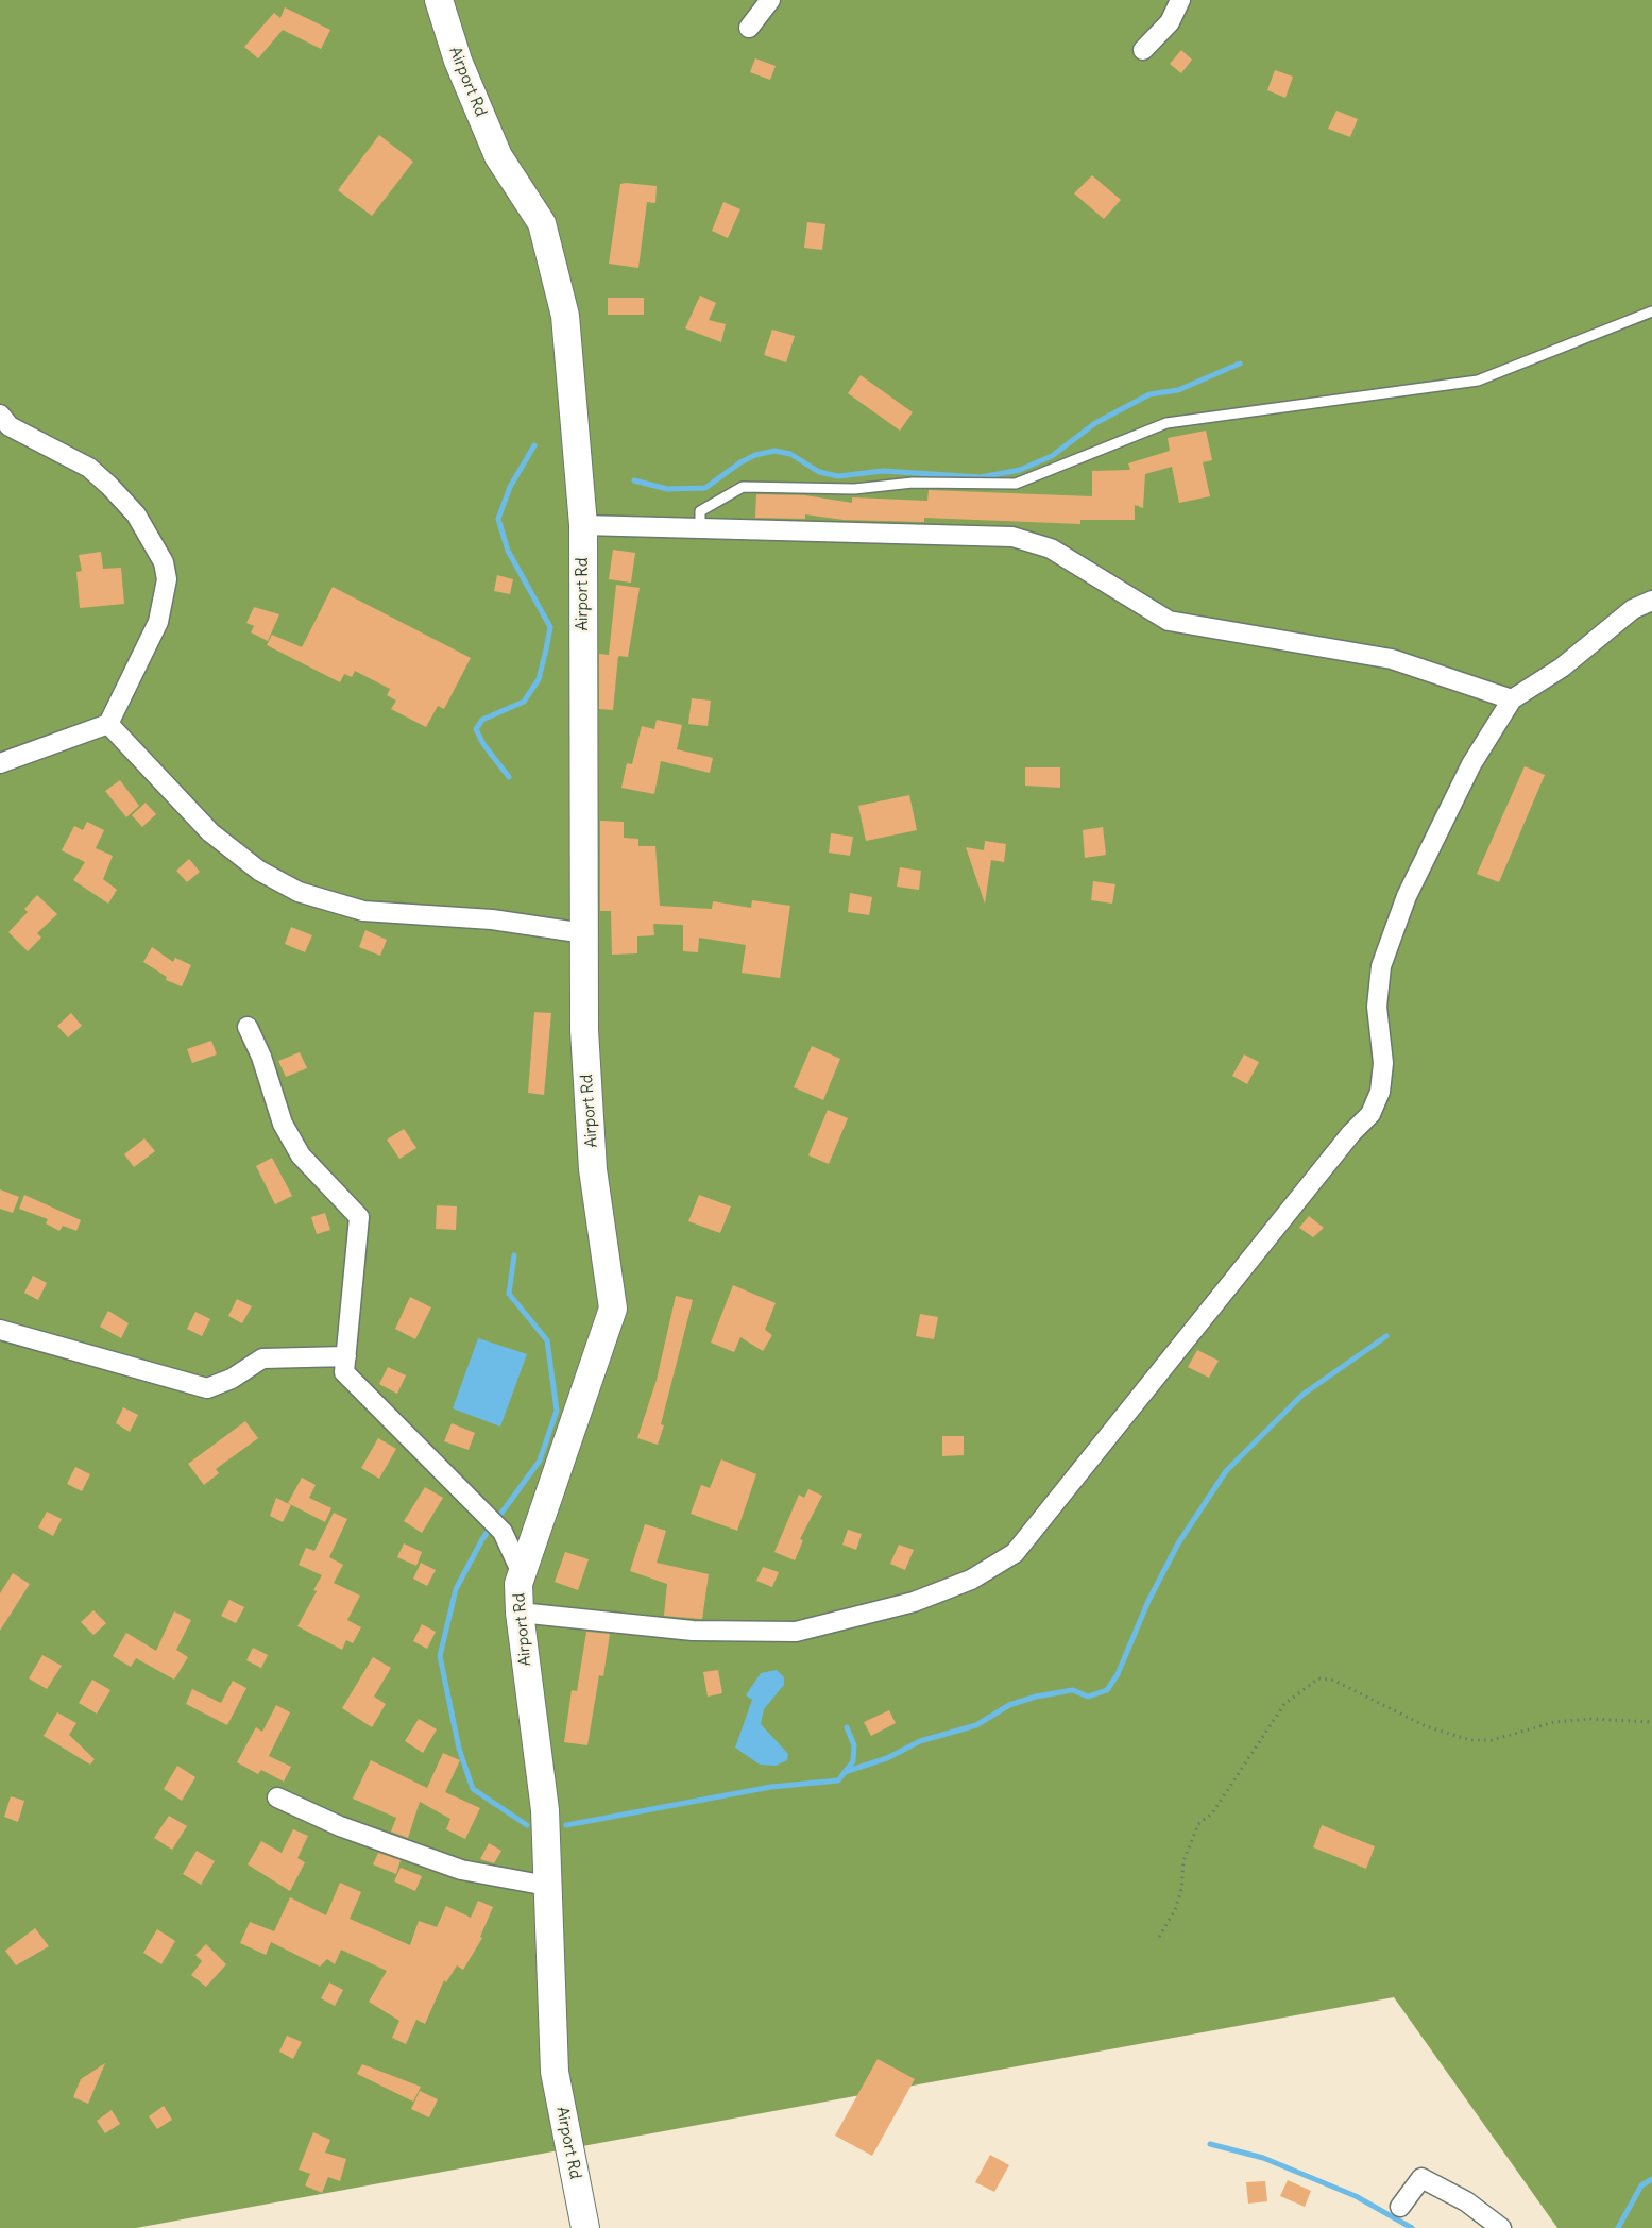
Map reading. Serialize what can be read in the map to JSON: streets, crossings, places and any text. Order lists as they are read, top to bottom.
{
  "streets": {
    "main road": ["Airport Rd"]
  }
}
